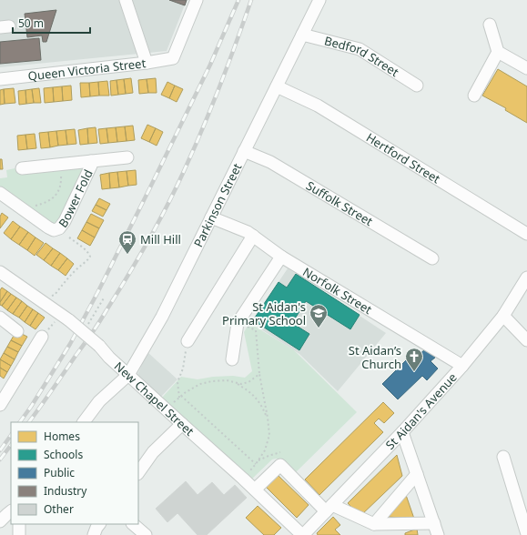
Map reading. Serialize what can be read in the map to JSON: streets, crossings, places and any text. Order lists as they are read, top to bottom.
{
  "streets": {
    "street": [
      "Bedford Street",
      "Queen Victoria Street",
      "Hertford Street",
      "Bower Fold",
      "Suffolk Street",
      "Parkinson Street",
      "Norfolk Street",
      "New Chapel Street",
      "St Aidan's Avenue"
    ]
  },
  "crossings": [
    ["Bedford Street", "Parkinson Street"],
    ["Hertford Street", "Parkinson Street"],
    ["Suffolk Street", "Parkinson Street"],
    ["Parkinson Street", "Norfolk Street"],
    ["Parkinson Street", "New Chapel Street"],
    ["Norfolk Street", "St Aidan's Avenue"],
    ["New Chapel Street", "St Aidan's Avenue"]
  ],
  "places": {
    "station": ["Mill Hill"],
    "school or university": ["St Aidan's Primary School"],
    "church": ["St Aidan’s Church"]
  },
  "legend": [
    "Homes",
    "Schools",
    "Public",
    "Industry",
    "Other"
  ],
  "scale_bar": "50 m"
}
